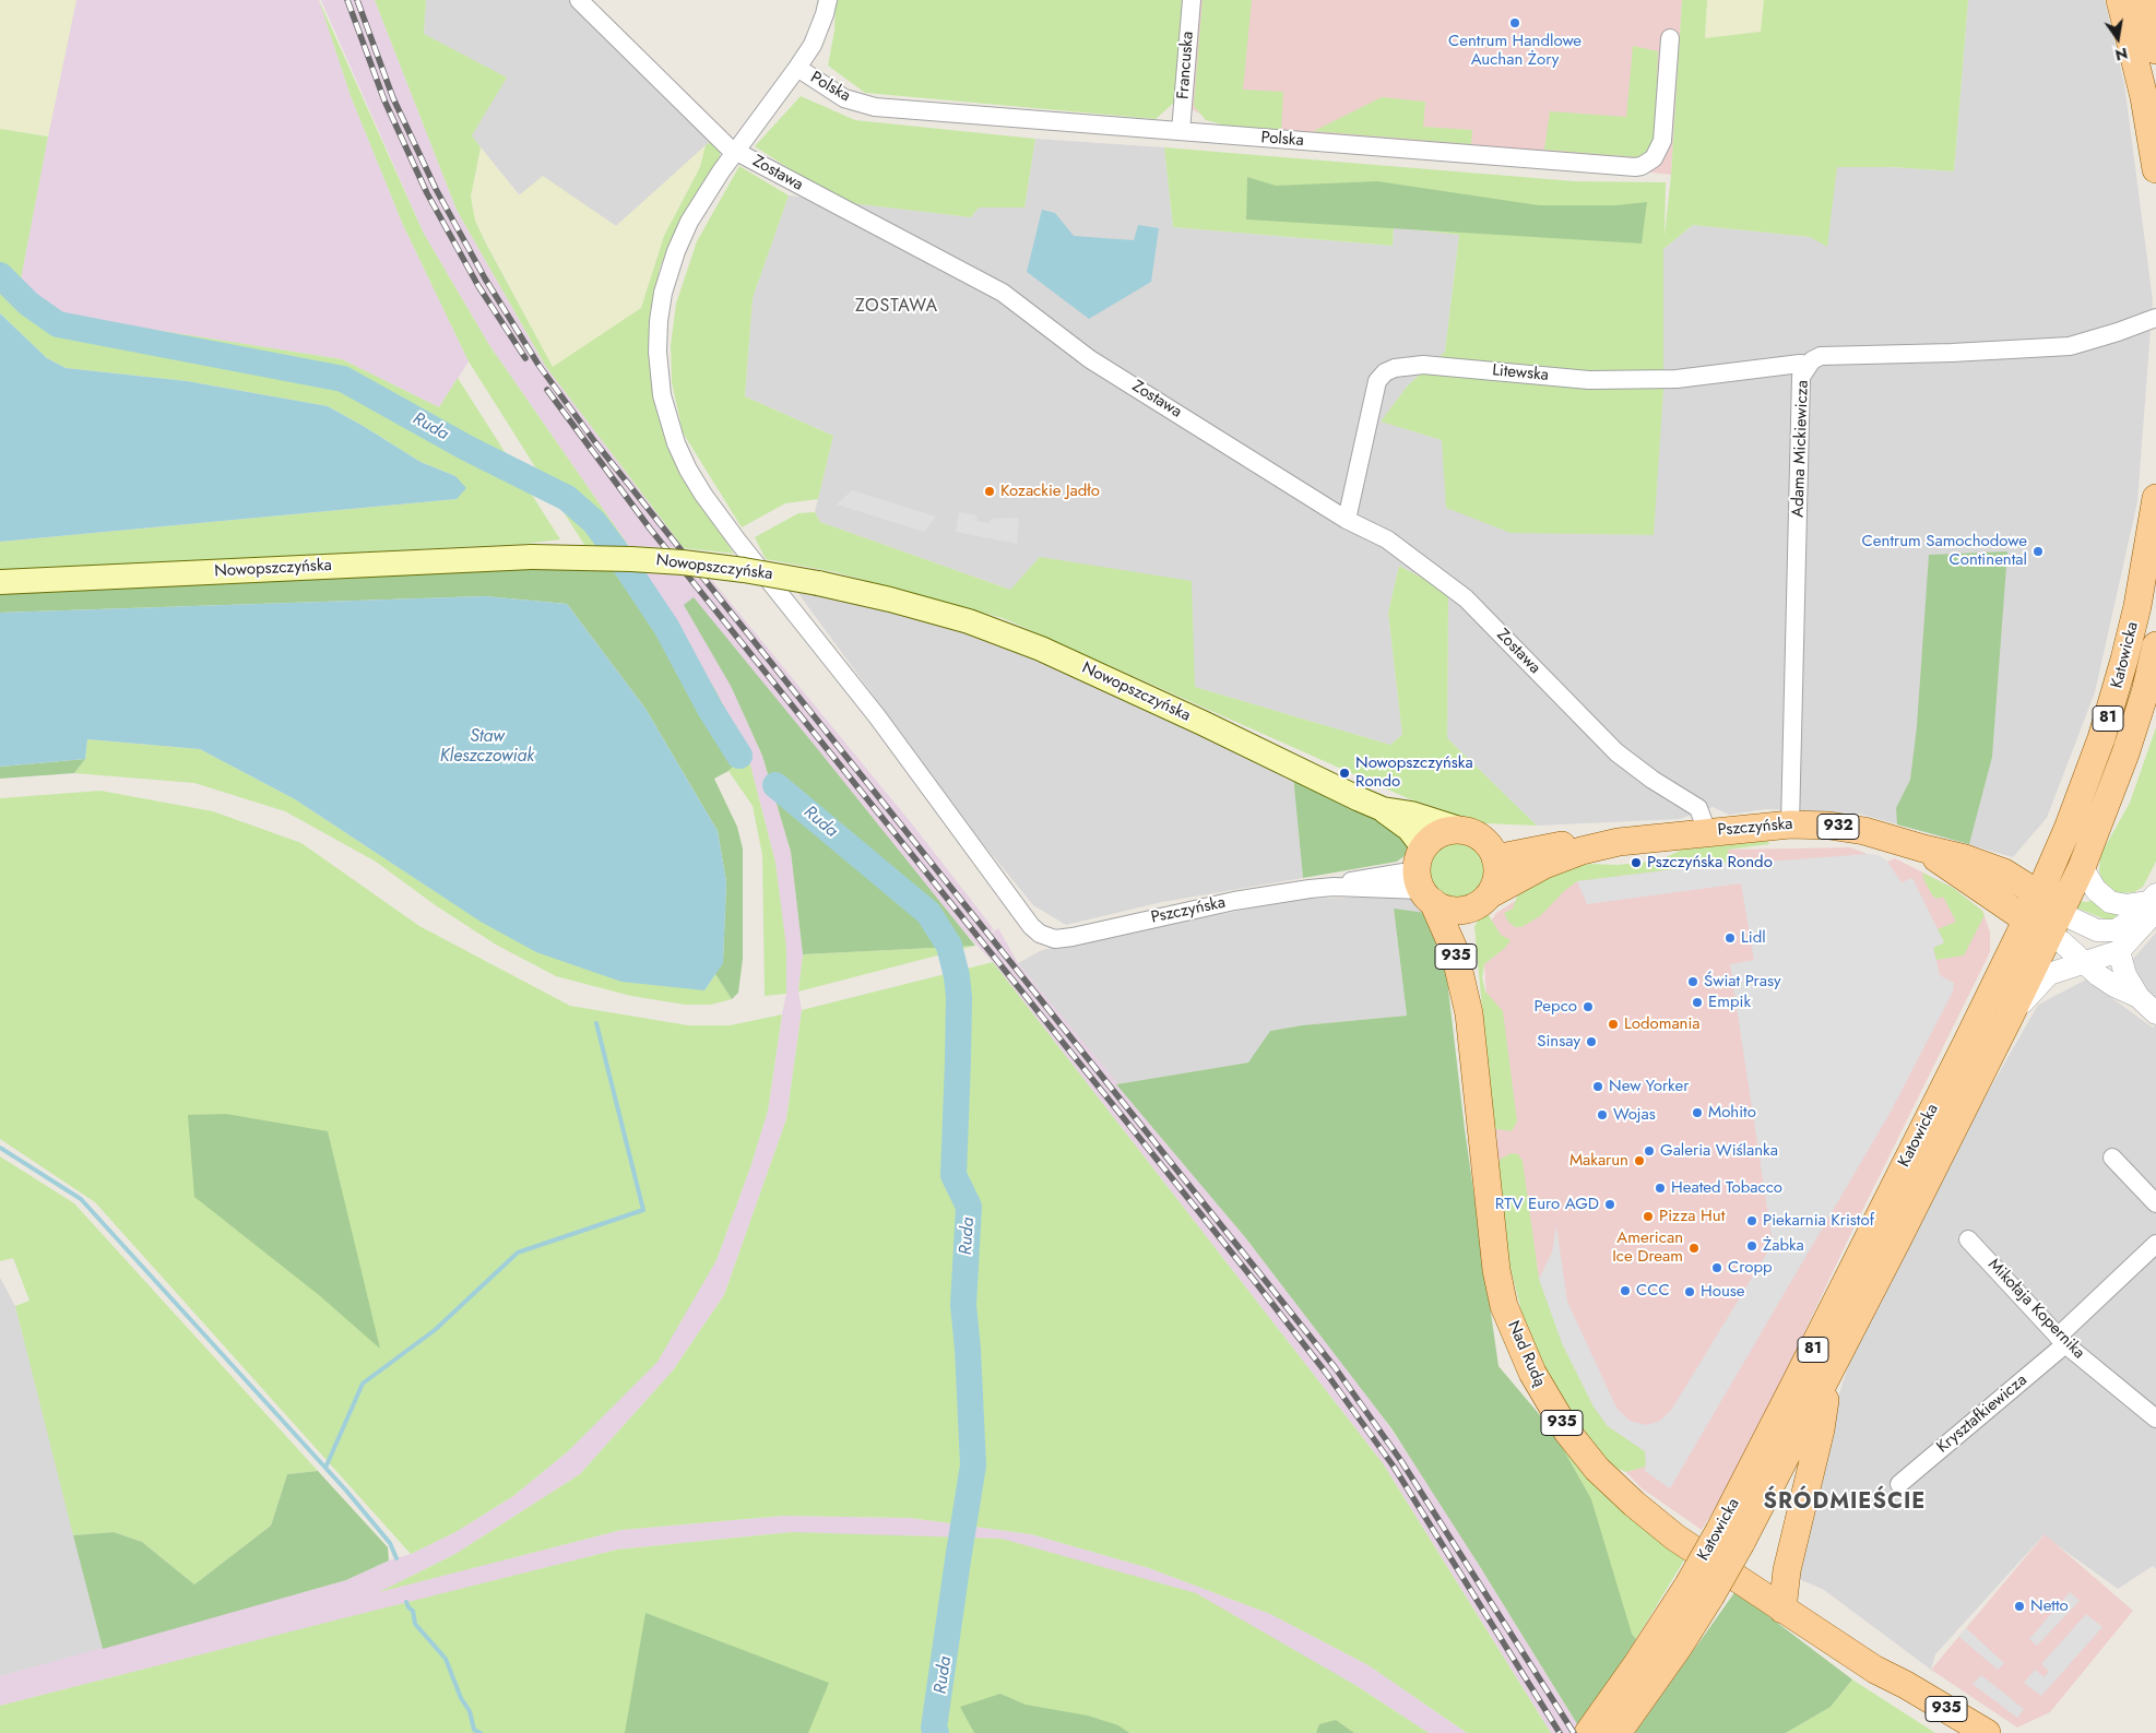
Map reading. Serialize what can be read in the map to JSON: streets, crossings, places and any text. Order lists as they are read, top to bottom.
{
  "streets": {
    "main road": [
      "Nowopszczyńska",
      "Katowicka",
      "81",
      "932",
      "Pszczyńska",
      "935",
      "Nad Rudą"
    ],
    "street": [
      "Francuska",
      "Polska",
      "Zostawa",
      "Litewska",
      "Adama Mickiewicza",
      "Mikołaja Kopernika",
      "Krysztafkiewicza"
    ]
  },
  "crossings": [
    ["Francuska", "Polska"],
    ["Polska", "Zostawa"],
    ["Polska", "Pszczyńska"],
    ["Zostawa", "Litewska"],
    ["Zostawa", "Pszczyńska"],
    ["Litewska", "Adama Mickiewicza"],
    ["Adama Mickiewicza", "Pszczyńska"],
    ["Nowopszczyńska", "Pszczyńska"],
    ["Nowopszczyńska", "935"],
    ["Nowopszczyńska", "Nad Rudą"],
    ["Katowicka", "Pszczyńska"],
    ["Pszczyńska", "935"],
    ["Pszczyńska", "Nad Rudą"],
    ["935", "Nad Rudą"],
    ["Mikołaja Kopernika", "Krysztafkiewicza"]
  ],
  "districts": ["ZOSTAWA", "ŚRÓDMIEŚCIE"],
  "water": ["Ruda", "Staw Kleszczowiak"],
  "places": [
    "Centrum Handlowe Auchan Żory",
    "Kozackie Jadło",
    "Centrum Samochodowe Continental",
    "Nowopszczyńska Rondo",
    "Pszczyńska Rondo",
    "Lidl",
    "Świat Prasy",
    "Empik",
    "Pepco",
    "Lodomania",
    "Sinsay",
    "New Yorker",
    "Mohito",
    "Wojas",
    "Galeria Wiślanka",
    "Makarun",
    "Heated Tobacco",
    "RTV Euro AGD",
    "Pizza Hut",
    "Piekarnia Kristof",
    "Żabka",
    "American Ice Dream",
    "Cropp",
    "CCC",
    "House",
    "Netto"
  ],
  "north": "bottom"
}
